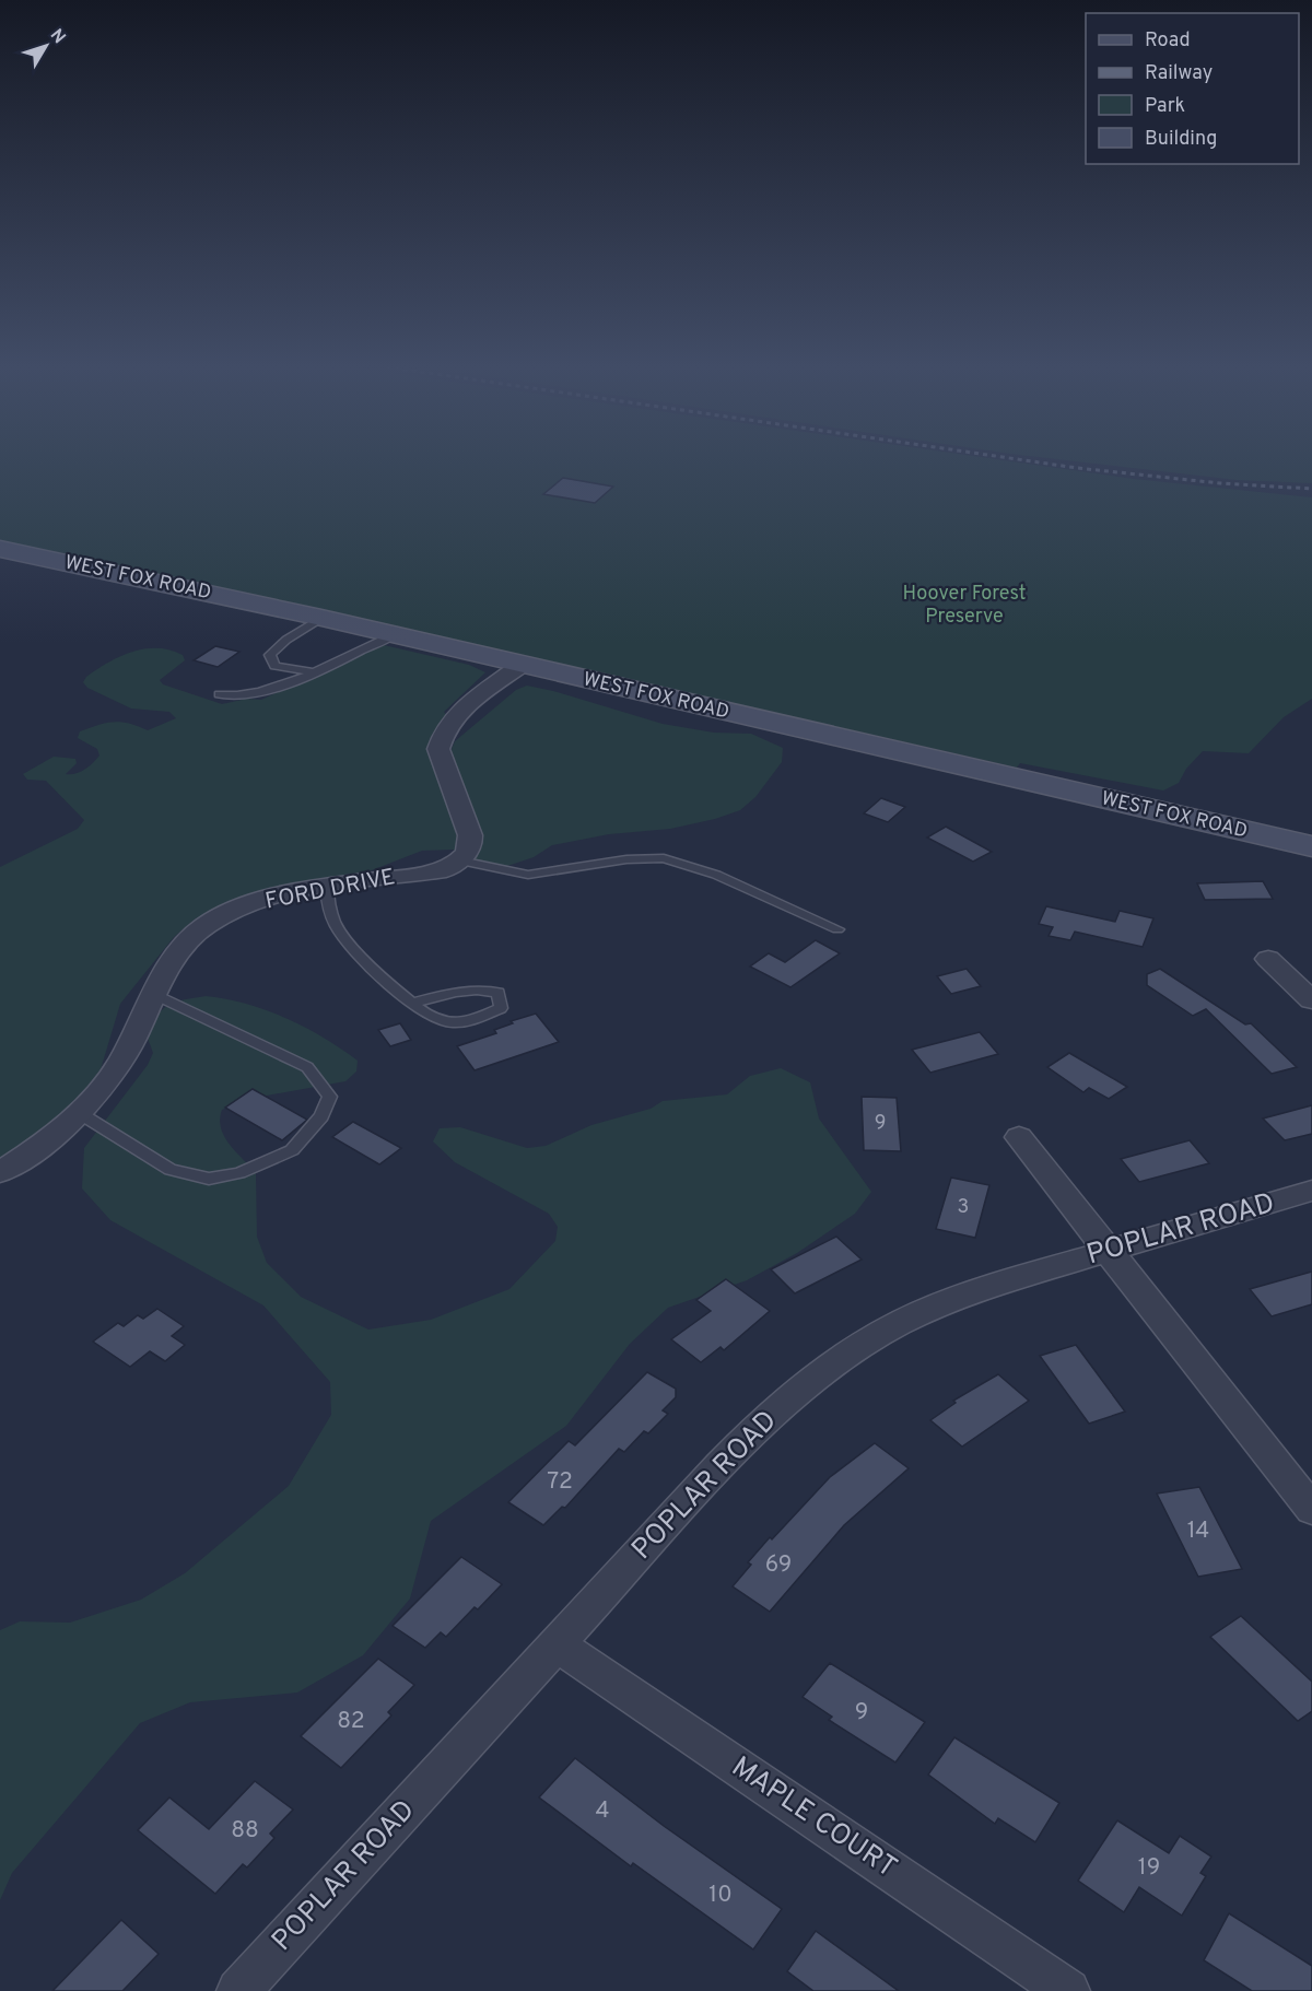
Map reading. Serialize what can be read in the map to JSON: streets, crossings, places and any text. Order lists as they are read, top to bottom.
{
  "streets": {
    "street": [
      "WEST FOX ROAD",
      "FORD DRIVE",
      "POPLAR ROAD",
      "MAPLE COURT"
    ]
  },
  "crossings": [
    ["POPLAR ROAD", "MAPLE COURT"]
  ],
  "parks": ["Hoover Forest Preserve"],
  "house_numbers": [
    "9",
    "3",
    "72",
    "14",
    "69",
    "9",
    "82",
    "4",
    "88",
    "19",
    "10"
  ],
  "legend": [
    "Road",
    "Railway",
    "Park",
    "Building"
  ],
  "north": "top right"
}
